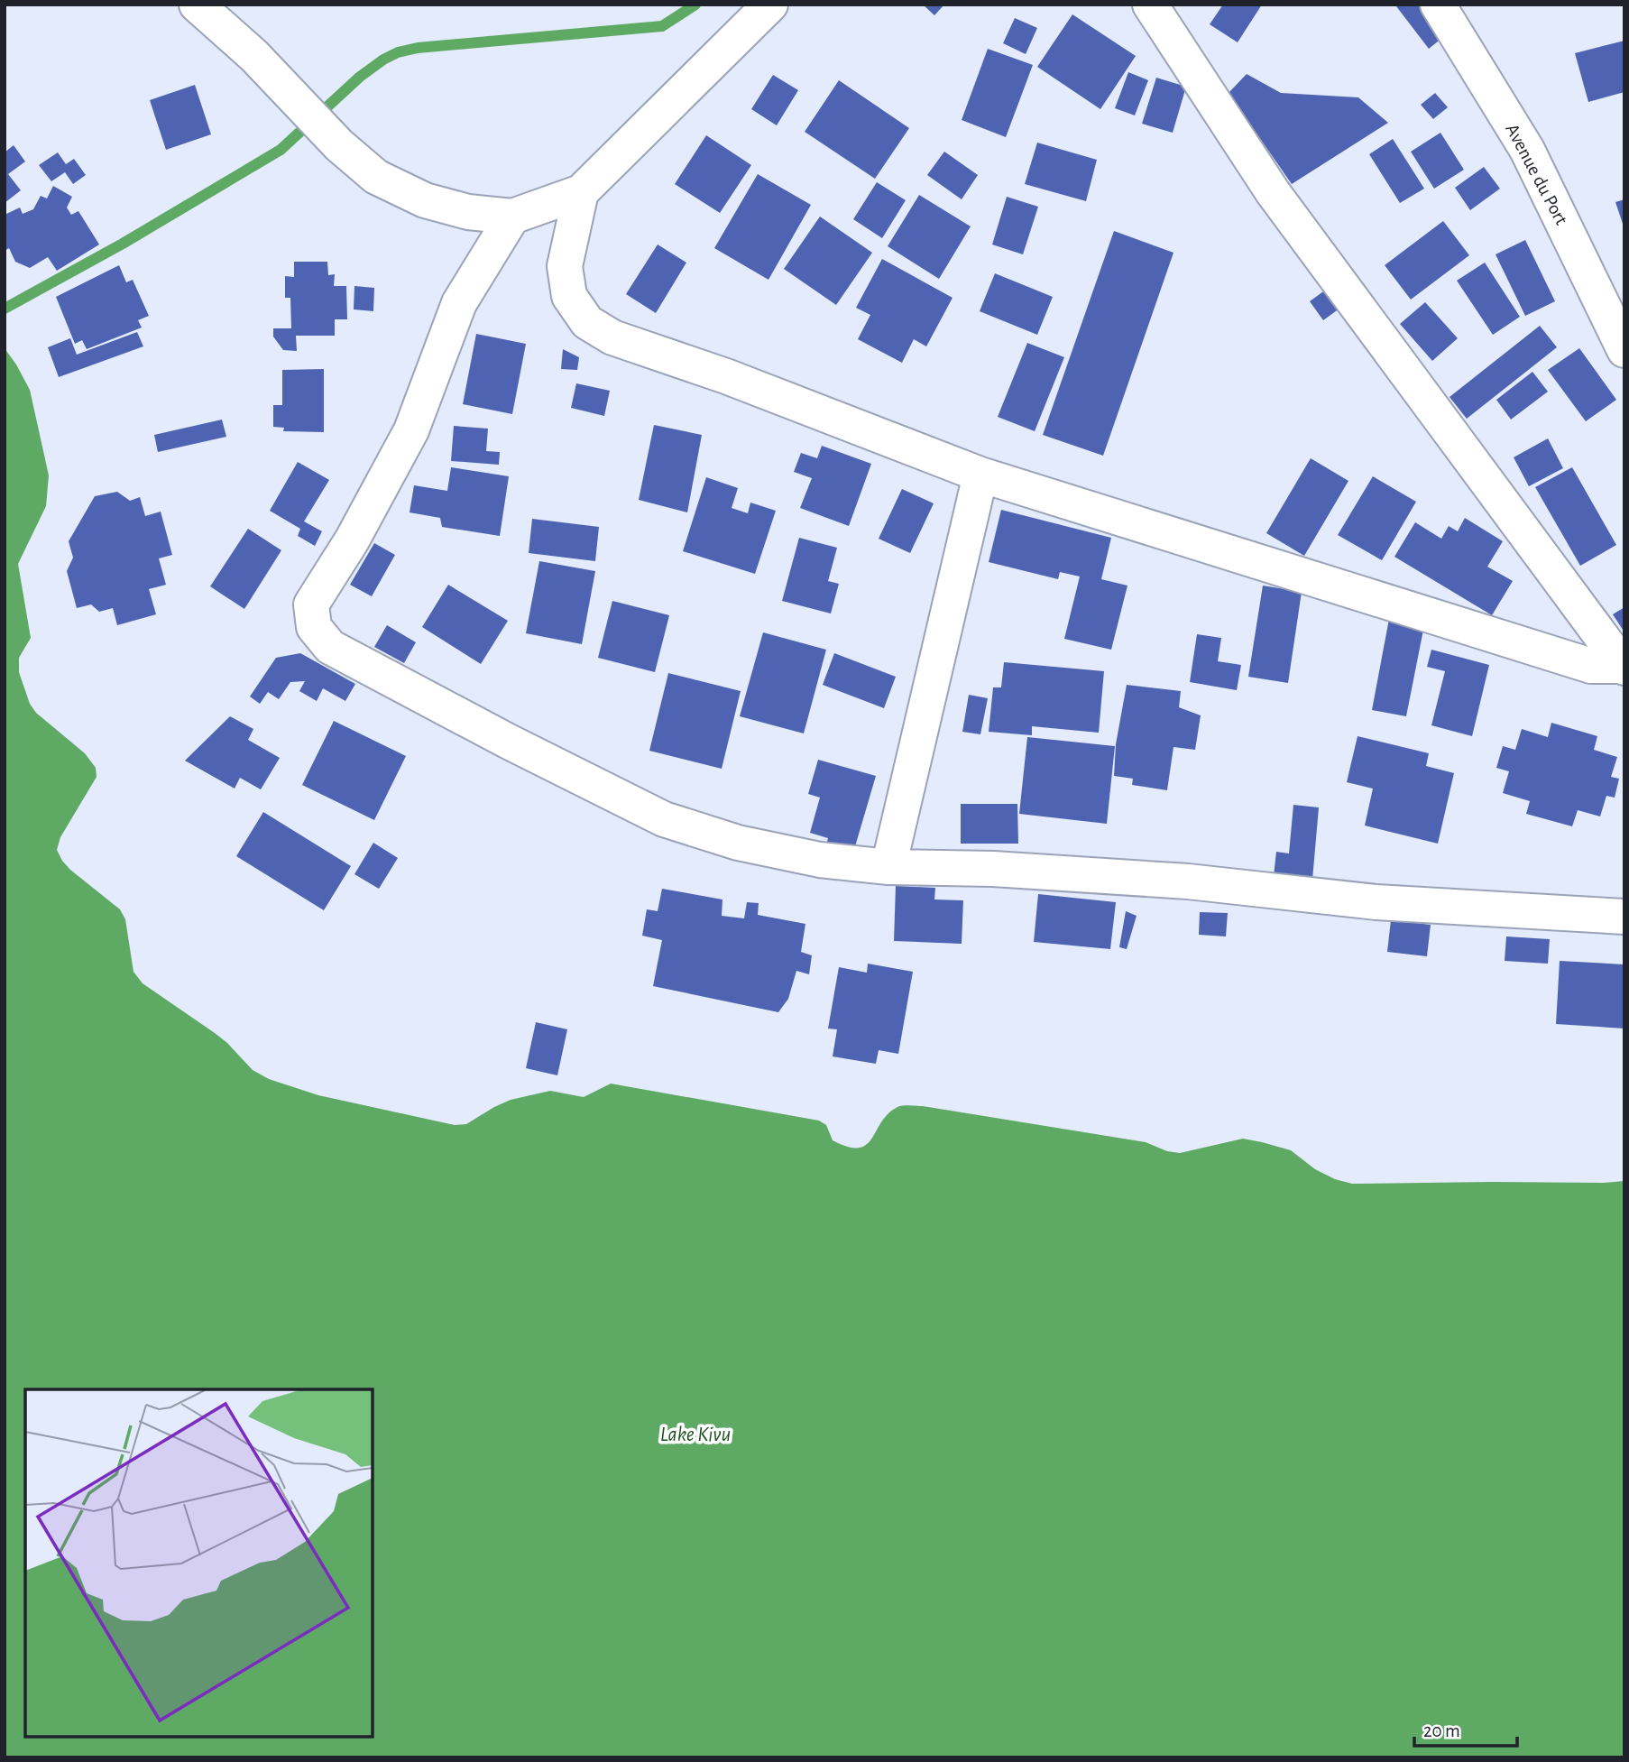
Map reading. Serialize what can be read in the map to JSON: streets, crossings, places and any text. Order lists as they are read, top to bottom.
{
  "streets": {
    "street": ["Avenue du Port"]
  },
  "water": ["Lake Kivu"],
  "scale_bar": "20 m"
}
